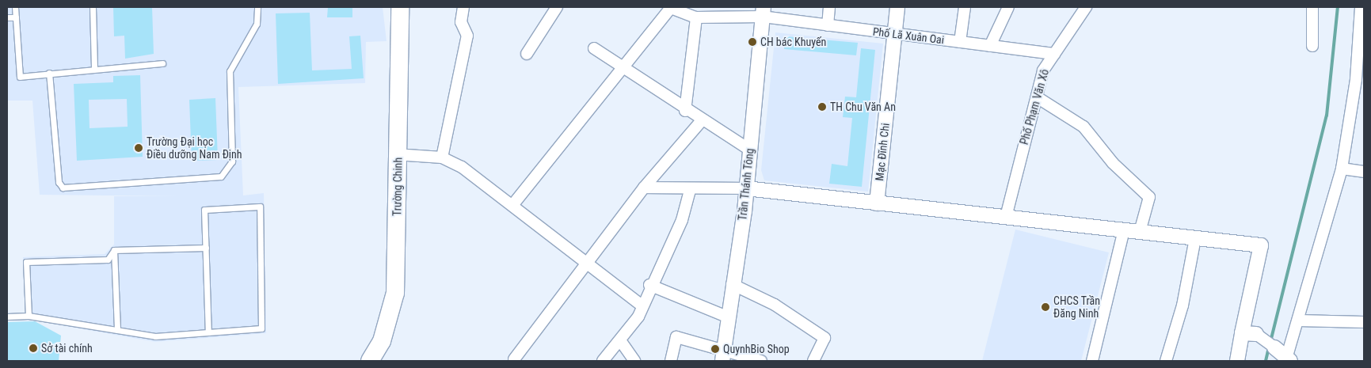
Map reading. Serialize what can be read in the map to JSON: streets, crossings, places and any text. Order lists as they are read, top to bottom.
{
  "streets": {
    "main road": ["Trường Chinh"],
    "street": [
      "Phố Lã Xuân Oai",
      "Phố Phạm Văn Xô",
      "Mạc Đĩnh Chi",
      "Trần Thánh Tông"
    ]
  },
  "crossings": [
    ["Phố Lã Xuân Oai", "Phố Phạm Văn Xô"],
    ["Phố Lã Xuân Oai", "Mạc Đĩnh Chi"],
    ["Phố Lã Xuân Oai", "Trần Thánh Tông"]
  ],
  "places": [
    "CH bác Khuyến",
    "TH Chu Văn An",
    "Trường Đại học Điều dưỡng Nam Định",
    "CHCS Trần Đăng Ninh",
    "Sở tài chính",
    "QuynhBio Shop"
  ]
}
